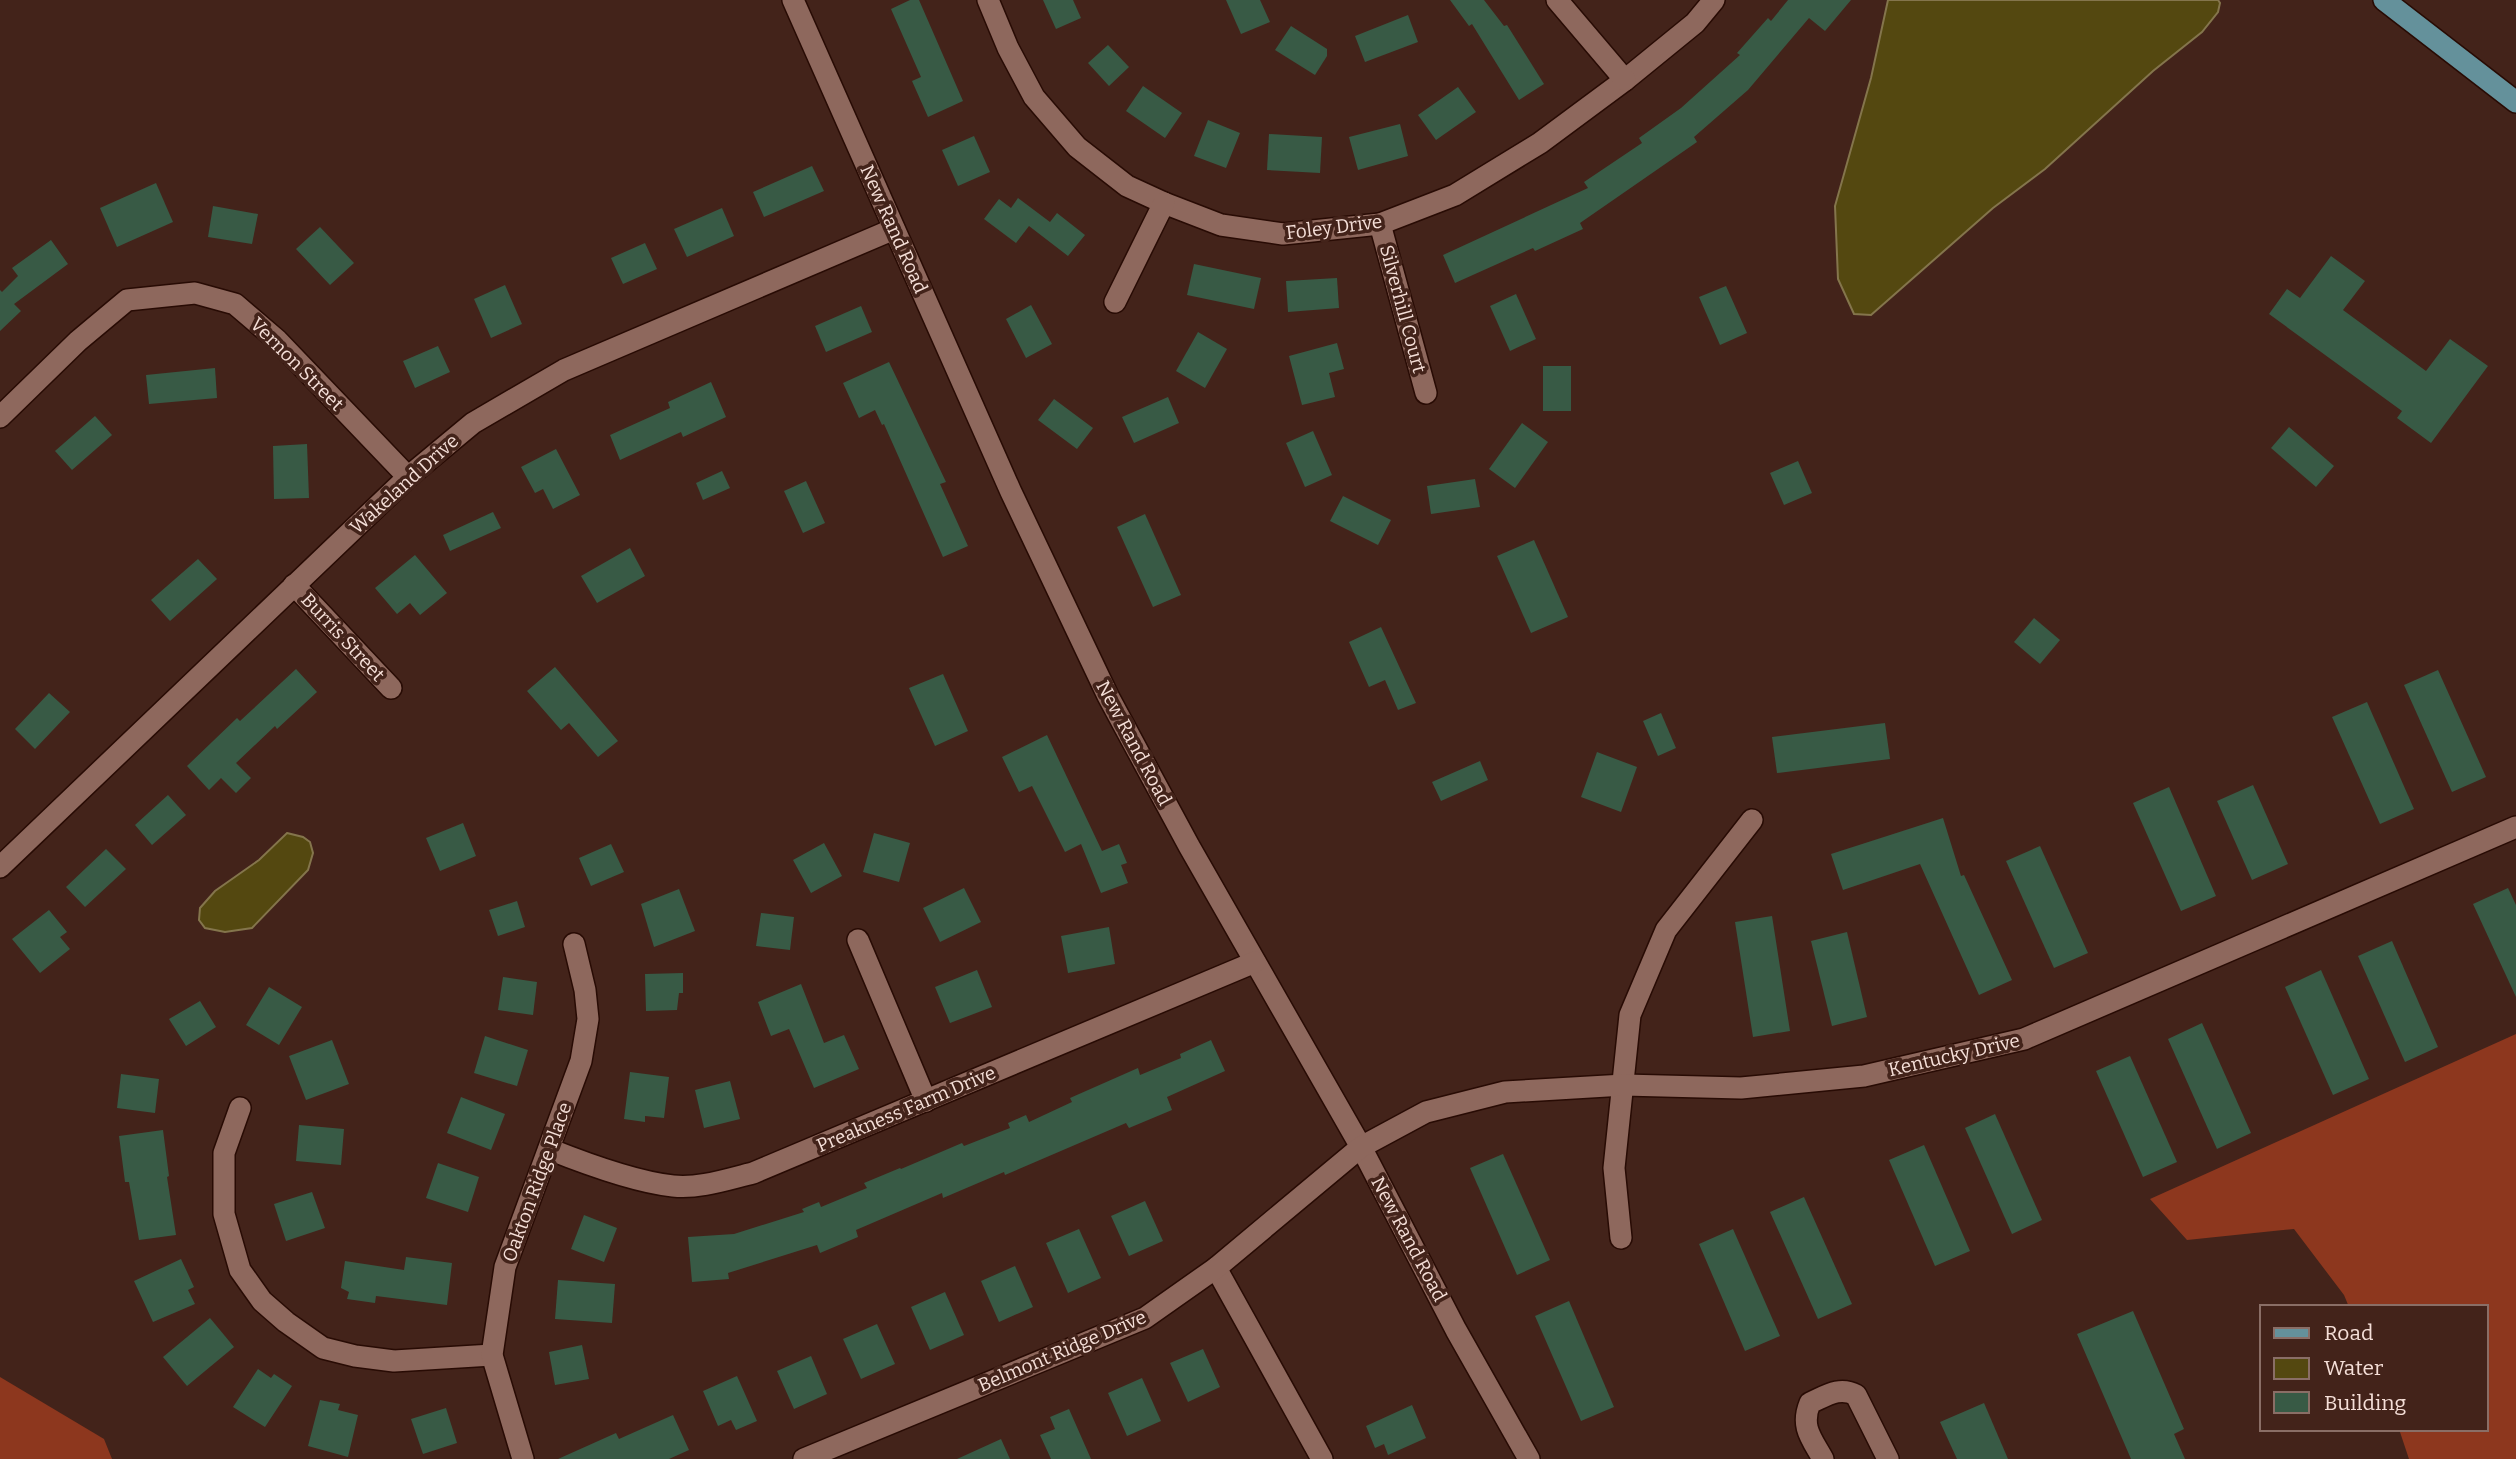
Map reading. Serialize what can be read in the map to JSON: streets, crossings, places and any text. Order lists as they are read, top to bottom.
{
  "streets": {
    "street": [
      "Foley Drive",
      "New Rand Road",
      "Silverhill Court",
      "Vernon Street",
      "Wakeland Drive",
      "Burris Street",
      "Kentucky Drive",
      "Preakness Farm Drive",
      "Oakton Ridge Place",
      "Belmont Ridge Drive"
    ]
  },
  "crossings": [
    ["Foley Drive", "Silverhill Court"],
    ["New Rand Road", "Wakeland Drive"],
    ["New Rand Road", "Kentucky Drive"],
    ["New Rand Road", "Preakness Farm Drive"],
    ["New Rand Road", "Belmont Ridge Drive"],
    ["Vernon Street", "Wakeland Drive"],
    ["Wakeland Drive", "Burris Street"],
    ["Kentucky Drive", "Belmont Ridge Drive"],
    ["Preakness Farm Drive", "Oakton Ridge Place"]
  ],
  "legend": ["Road", "Water", "Building"]
}
